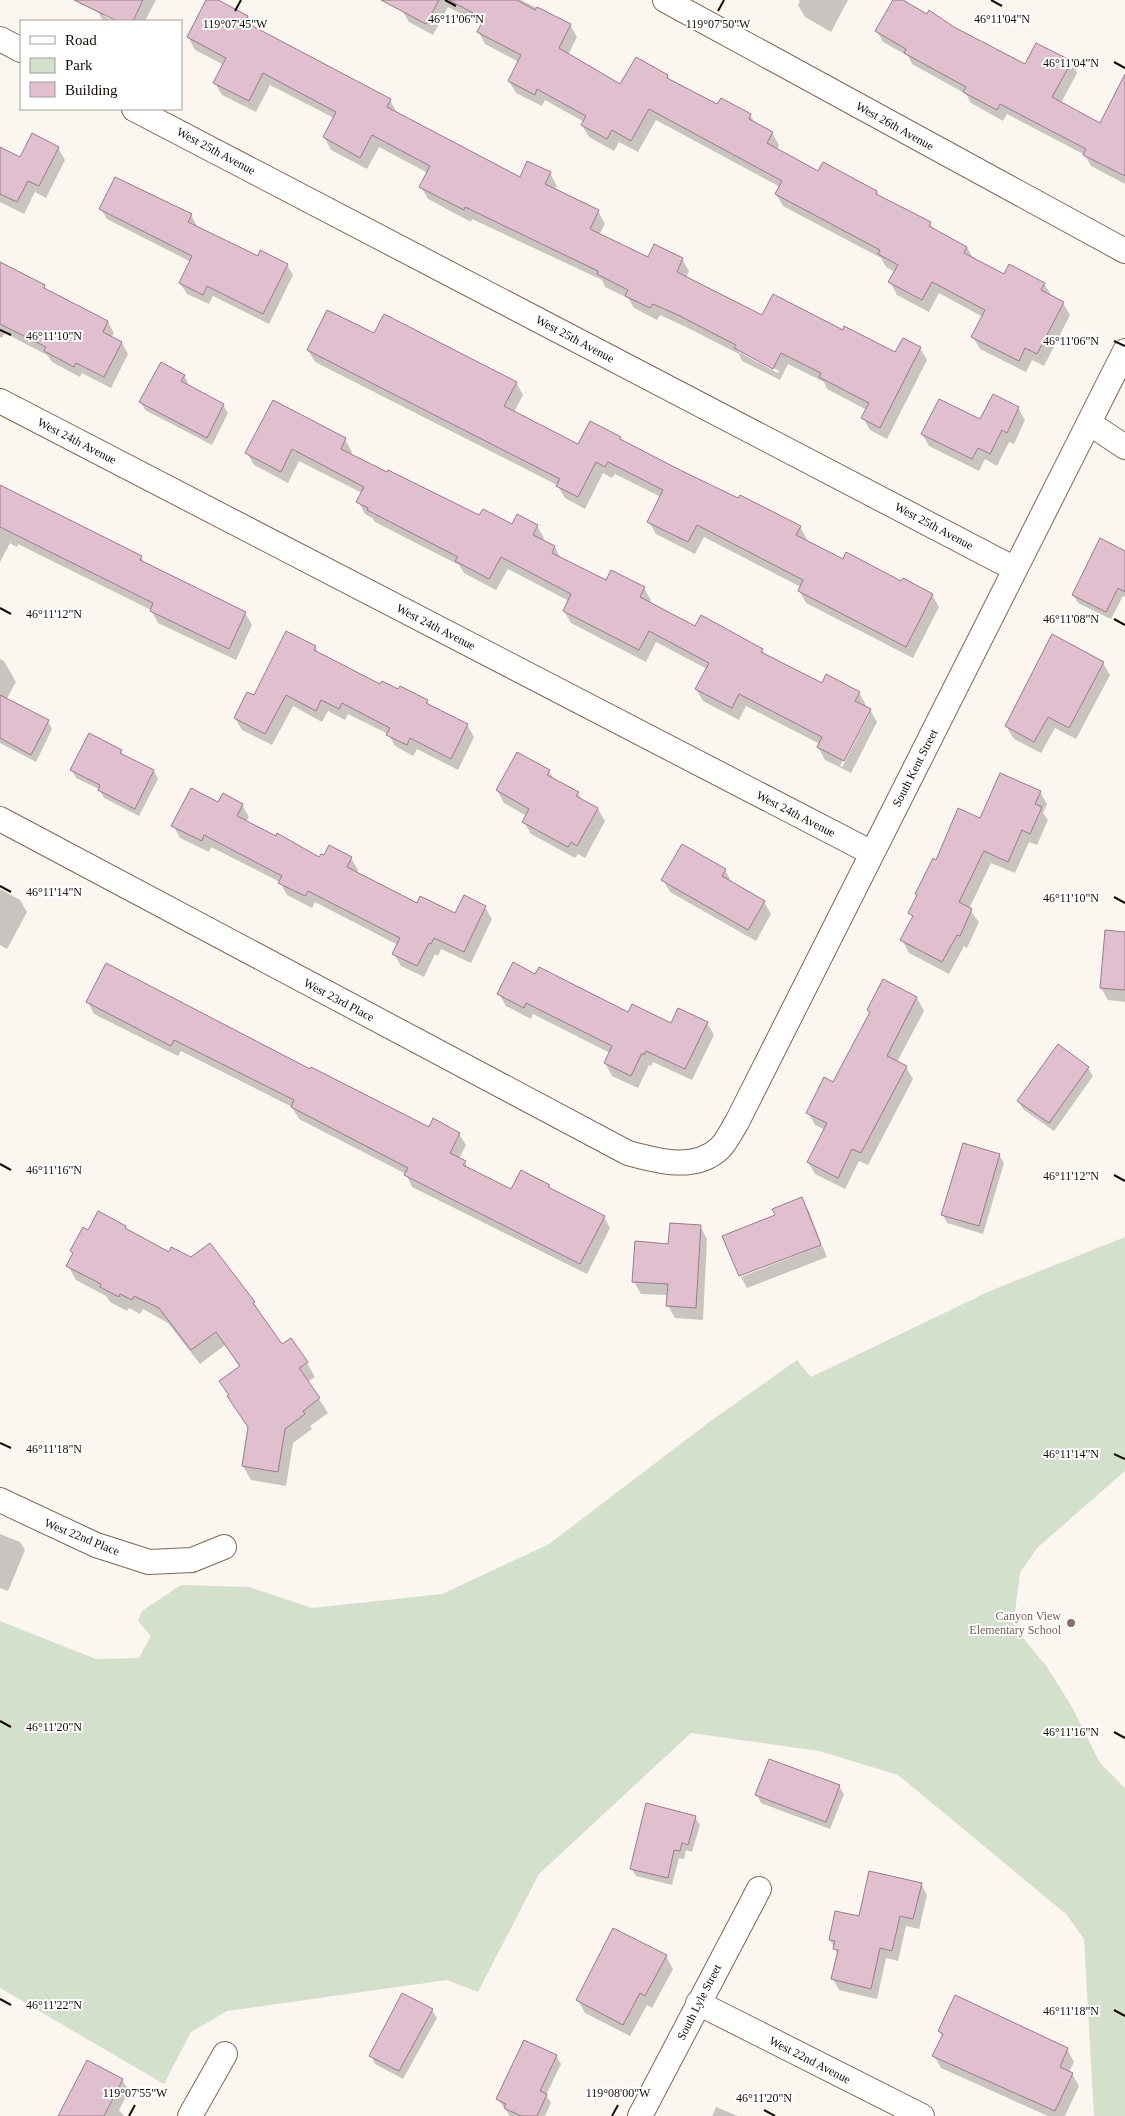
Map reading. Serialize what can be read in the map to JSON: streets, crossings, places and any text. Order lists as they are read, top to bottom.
{
  "streets": {
    "street": [
      "West 26th Avenue",
      "West 25th Avenue",
      "West 24th Avenue",
      "South Kent Street",
      "West 23rd Place",
      "West 22nd Place",
      "South Lyle Street",
      "West 22nd Avenue"
    ]
  },
  "crossings": [
    ["West 25th Avenue", "South Kent Street"],
    ["West 24th Avenue", "South Kent Street"],
    ["South Kent Street", "West 23rd Place"],
    ["South Lyle Street", "West 22nd Avenue"]
  ],
  "places": ["Canyon View Elementary School"],
  "legend": ["Road", "Park", "Building"],
  "coordinates": [
    "46°11'06\"N",
    "46°11'04\"N",
    "119°07'45\"W",
    "119°07'50\"W",
    "46°11'10\"N",
    "46°11'12\"N",
    "46°11'08\"N",
    "46°11'14\"N",
    "46°11'16\"N",
    "46°11'18\"N",
    "46°11'20\"N",
    "46°11'22\"N",
    "119°07'55\"W",
    "119°08'00\"W"
  ]
}
